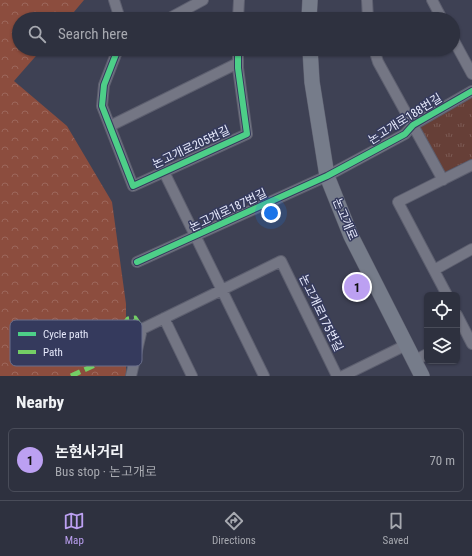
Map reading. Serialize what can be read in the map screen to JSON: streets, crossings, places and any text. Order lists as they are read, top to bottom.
{
  "streets": {
    "main road": ["논고개로"],
    "street": [
      "논고개로188번길",
      "논고개로205번길",
      "논고개로187번길",
      "논고개로175번길"
    ]
  },
  "crossings": [
    ["논고개로188번길", "논고개로187번길"],
    ["논고개로188번길", "논고개로"],
    ["논고개로187번길", "논고개로"]
  ],
  "legend": ["Cycle path", "Path"],
  "page": {
    "search": "Search here",
    "pins": "1",
    "heading": "Nearby",
    "list": [
      {
        "mark": "1",
        "name": "논현사거리",
        "note": "Bus stop · 논고개로",
        "value": "70 m"
      }
    ],
    "nav": ["Map", "Directions", "Saved"]
  }
}
